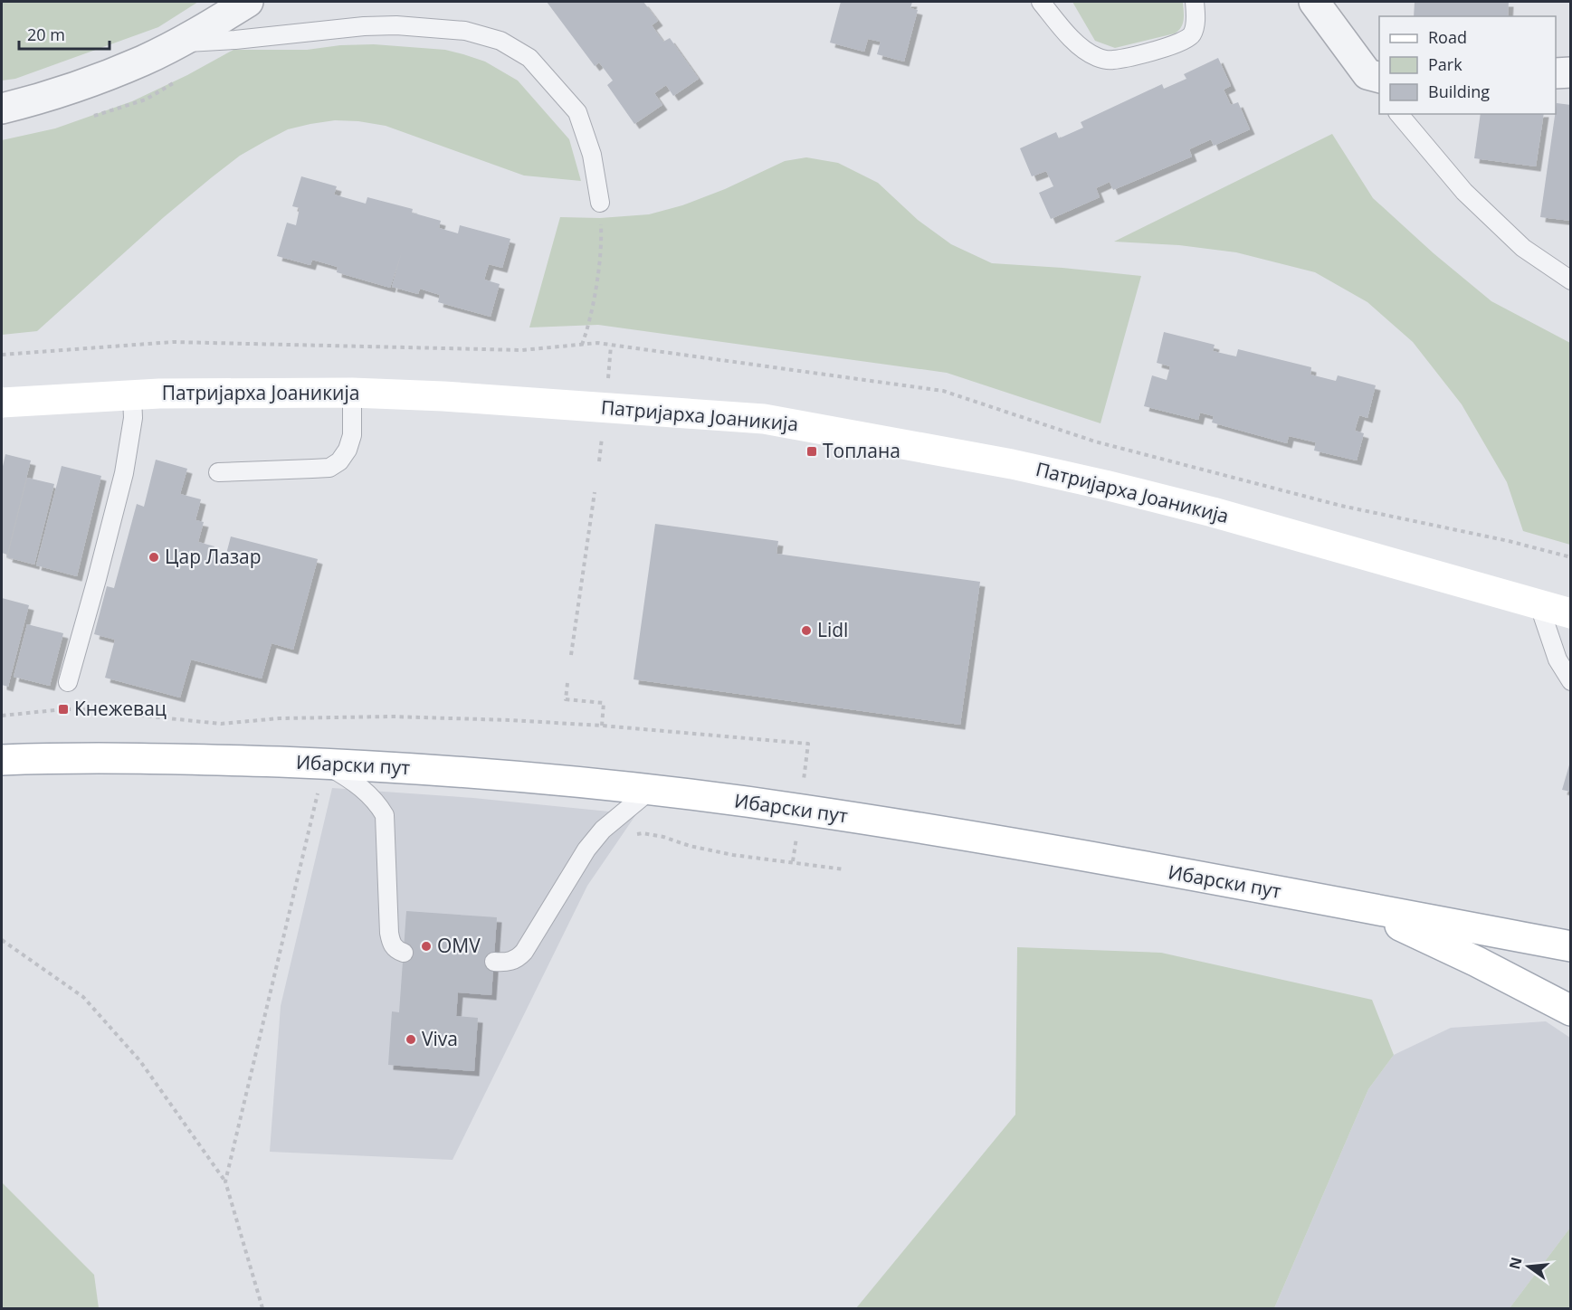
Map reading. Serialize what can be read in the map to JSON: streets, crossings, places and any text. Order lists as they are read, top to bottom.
{
  "streets": {
    "main road": ["Патријарха Јоаникија", "Ибарски пут"]
  },
  "places": {
    "transit": ["Топлана", "Кнежевац"],
    "other": [
      "Цар Лазар",
      "Lidl",
      "OMV",
      "Viva"
    ]
  },
  "legend": ["Road", "Park", "Building"],
  "scale_bar": "20 m",
  "north": "left"
}
